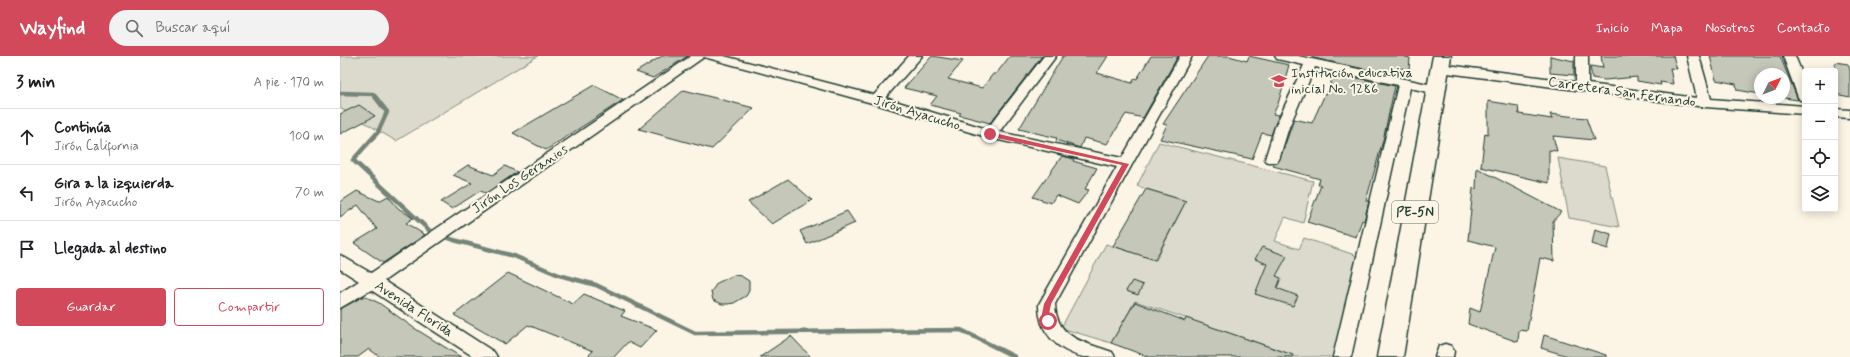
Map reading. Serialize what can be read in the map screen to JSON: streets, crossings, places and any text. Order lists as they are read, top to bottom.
{
  "streets": {
    "highway": ["PE-5N"],
    "street": [
      "Carretera San Fernando",
      "Jirón Ayacucho",
      "Jirón Los Geranios",
      "Avenida Florida"
    ]
  },
  "crossings": [
    ["Carretera San Fernando", "PE-5N"],
    ["Jirón Los Geranios", "Avenida Florida"]
  ],
  "places": {
    "school or university": ["Institución educativa inicial No. 1286"]
  },
  "north": "top right",
  "page": {
    "header": "Wayfind",
    "search": "Buscar aquí",
    "nav": [
      "Inicio",
      "Mapa",
      "Nosotros",
      "Contacto"
    ],
    "heading": ["3 min", "A pie · 170 m"],
    "map_buttons": ["+", "−"],
    "list": [
      ["Continúa", "Jirón California", "100 m"],
      ["Gira a la izquierda", "Jirón Ayacucho", "70 m"],
      "Llegada al destino"
    ],
    "buttons": ["Guardar", "Compartir"]
  }
}
